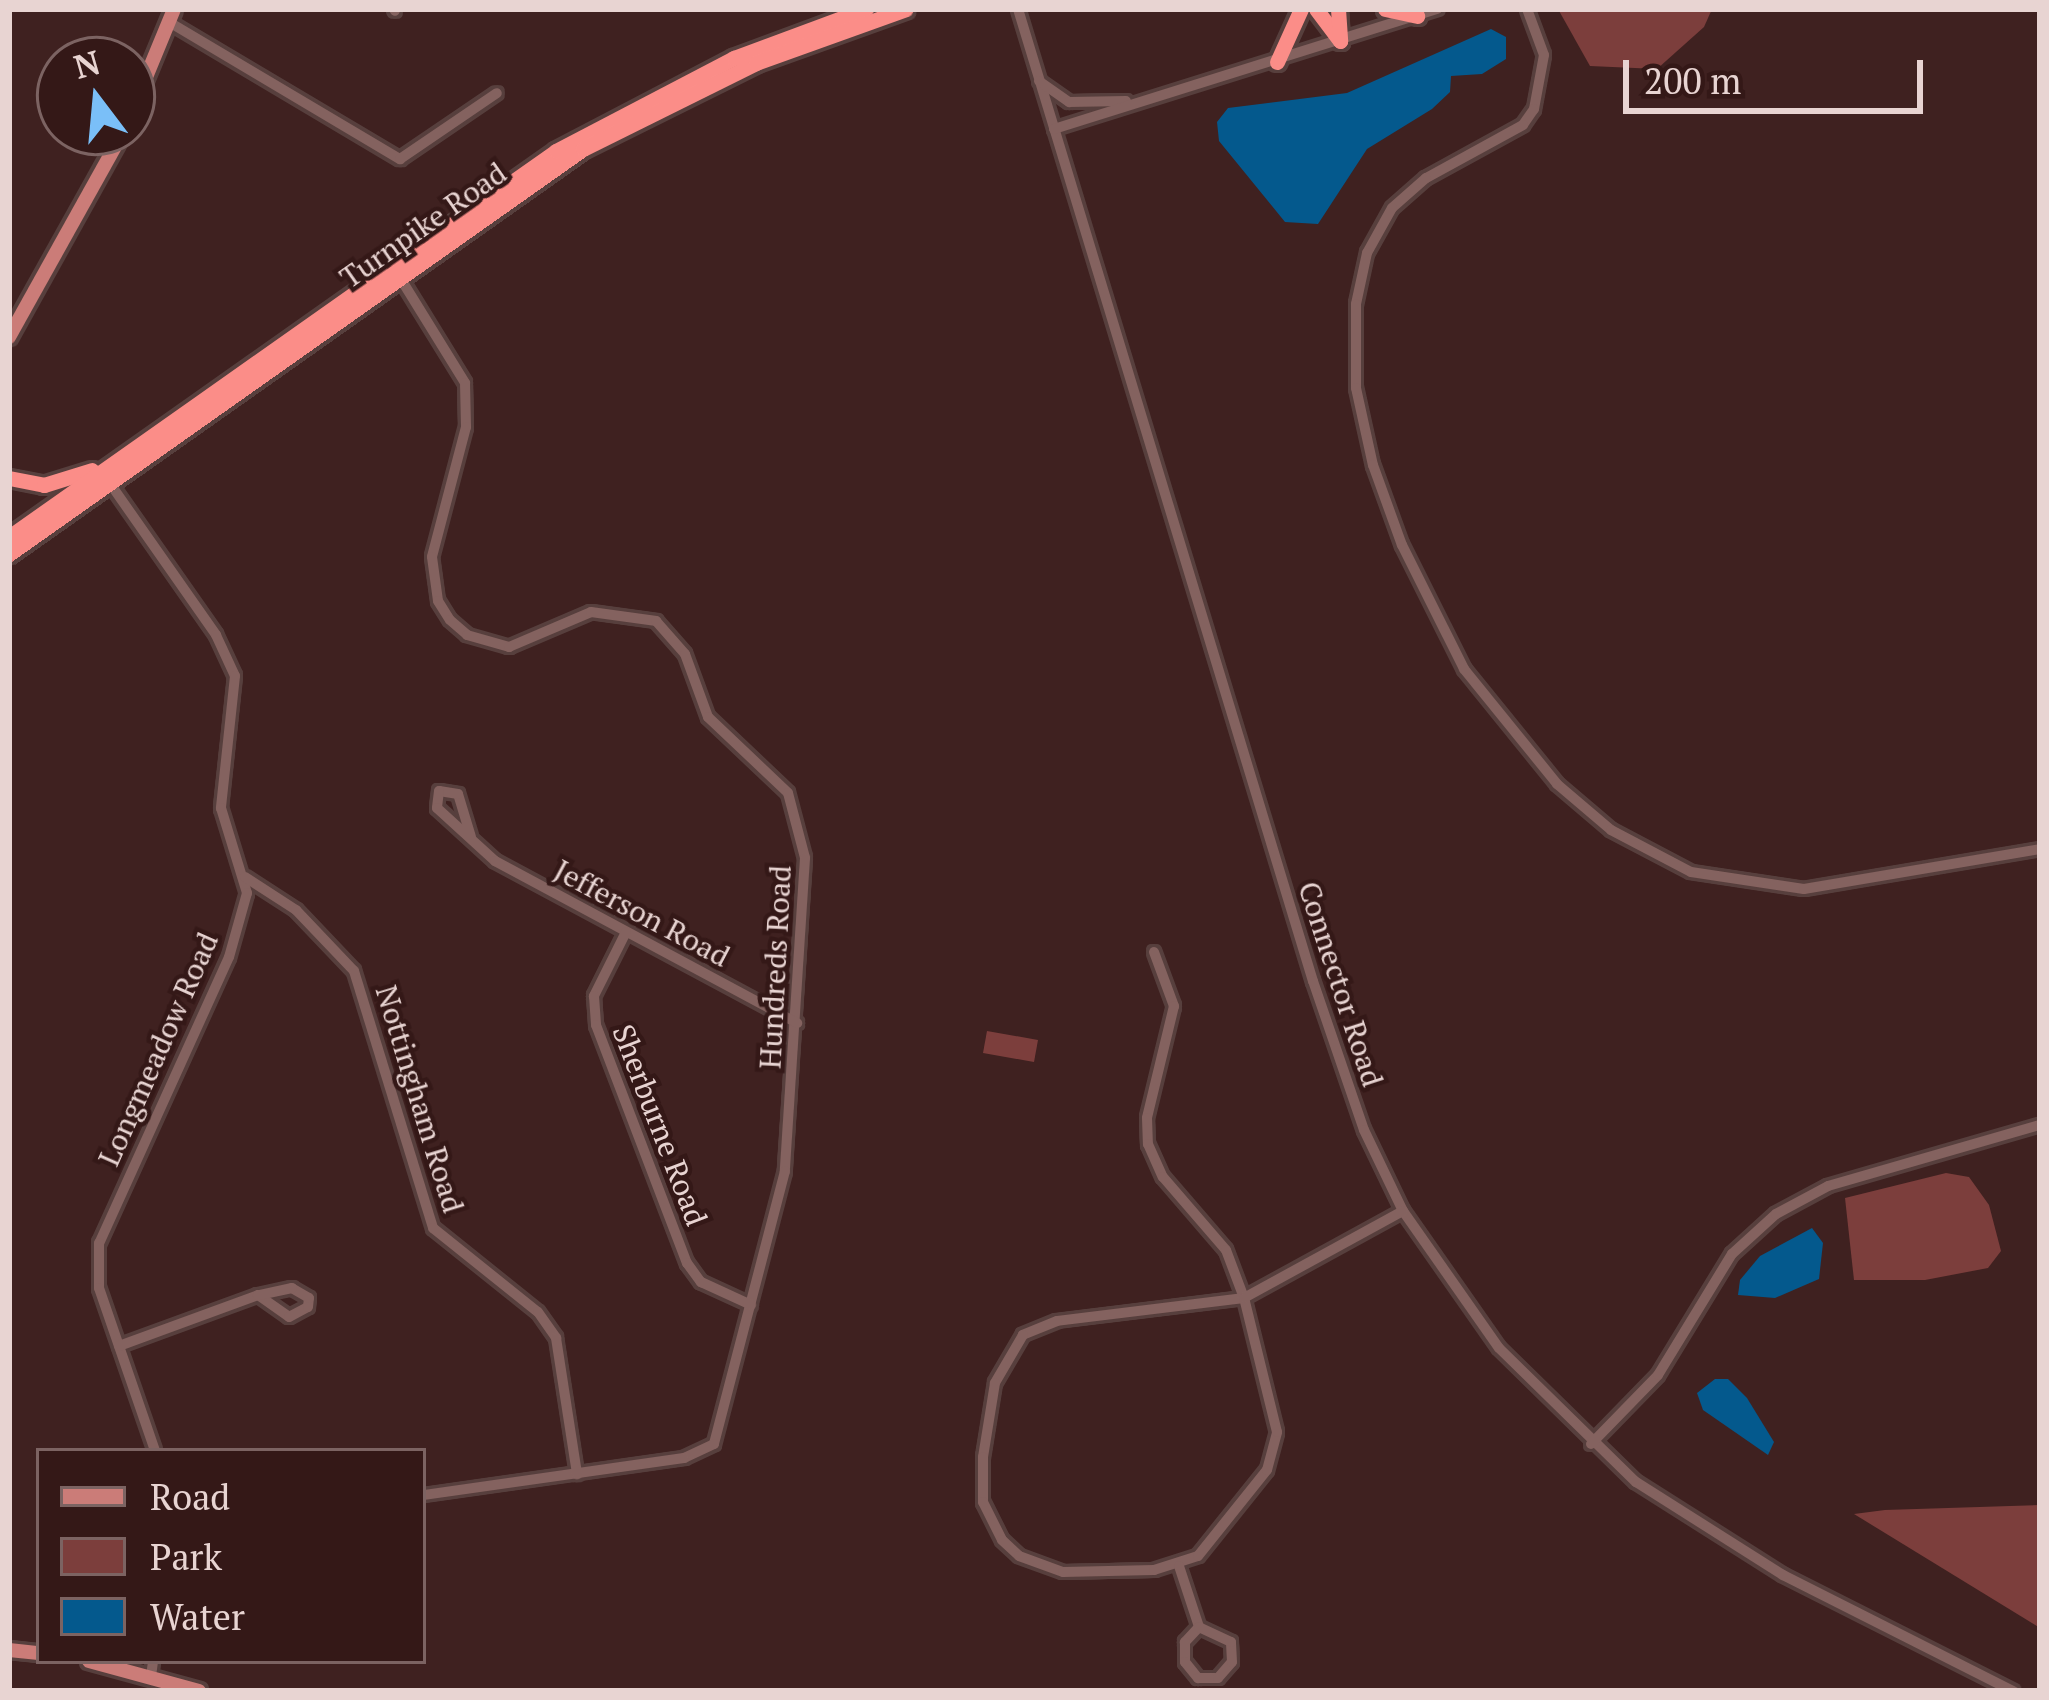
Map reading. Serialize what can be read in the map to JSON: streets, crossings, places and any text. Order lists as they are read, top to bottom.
{
  "streets": {
    "highway": ["Turnpike Road"],
    "street": [
      "Jefferson Road",
      "Hundreds Road",
      "Connector Road",
      "Longmeadow Road",
      "Nottingham Road",
      "Sherburne Road"
    ]
  },
  "crossings": [
    ["Turnpike Road", "Hundreds Road"],
    ["Turnpike Road", "Longmeadow Road"],
    ["Jefferson Road", "Hundreds Road"],
    ["Jefferson Road", "Sherburne Road"],
    ["Hundreds Road", "Nottingham Road"],
    ["Hundreds Road", "Sherburne Road"],
    ["Longmeadow Road", "Nottingham Road"]
  ],
  "legend": ["Road", "Park", "Water"],
  "scale_bar": "200 m",
  "north": "top"
}
